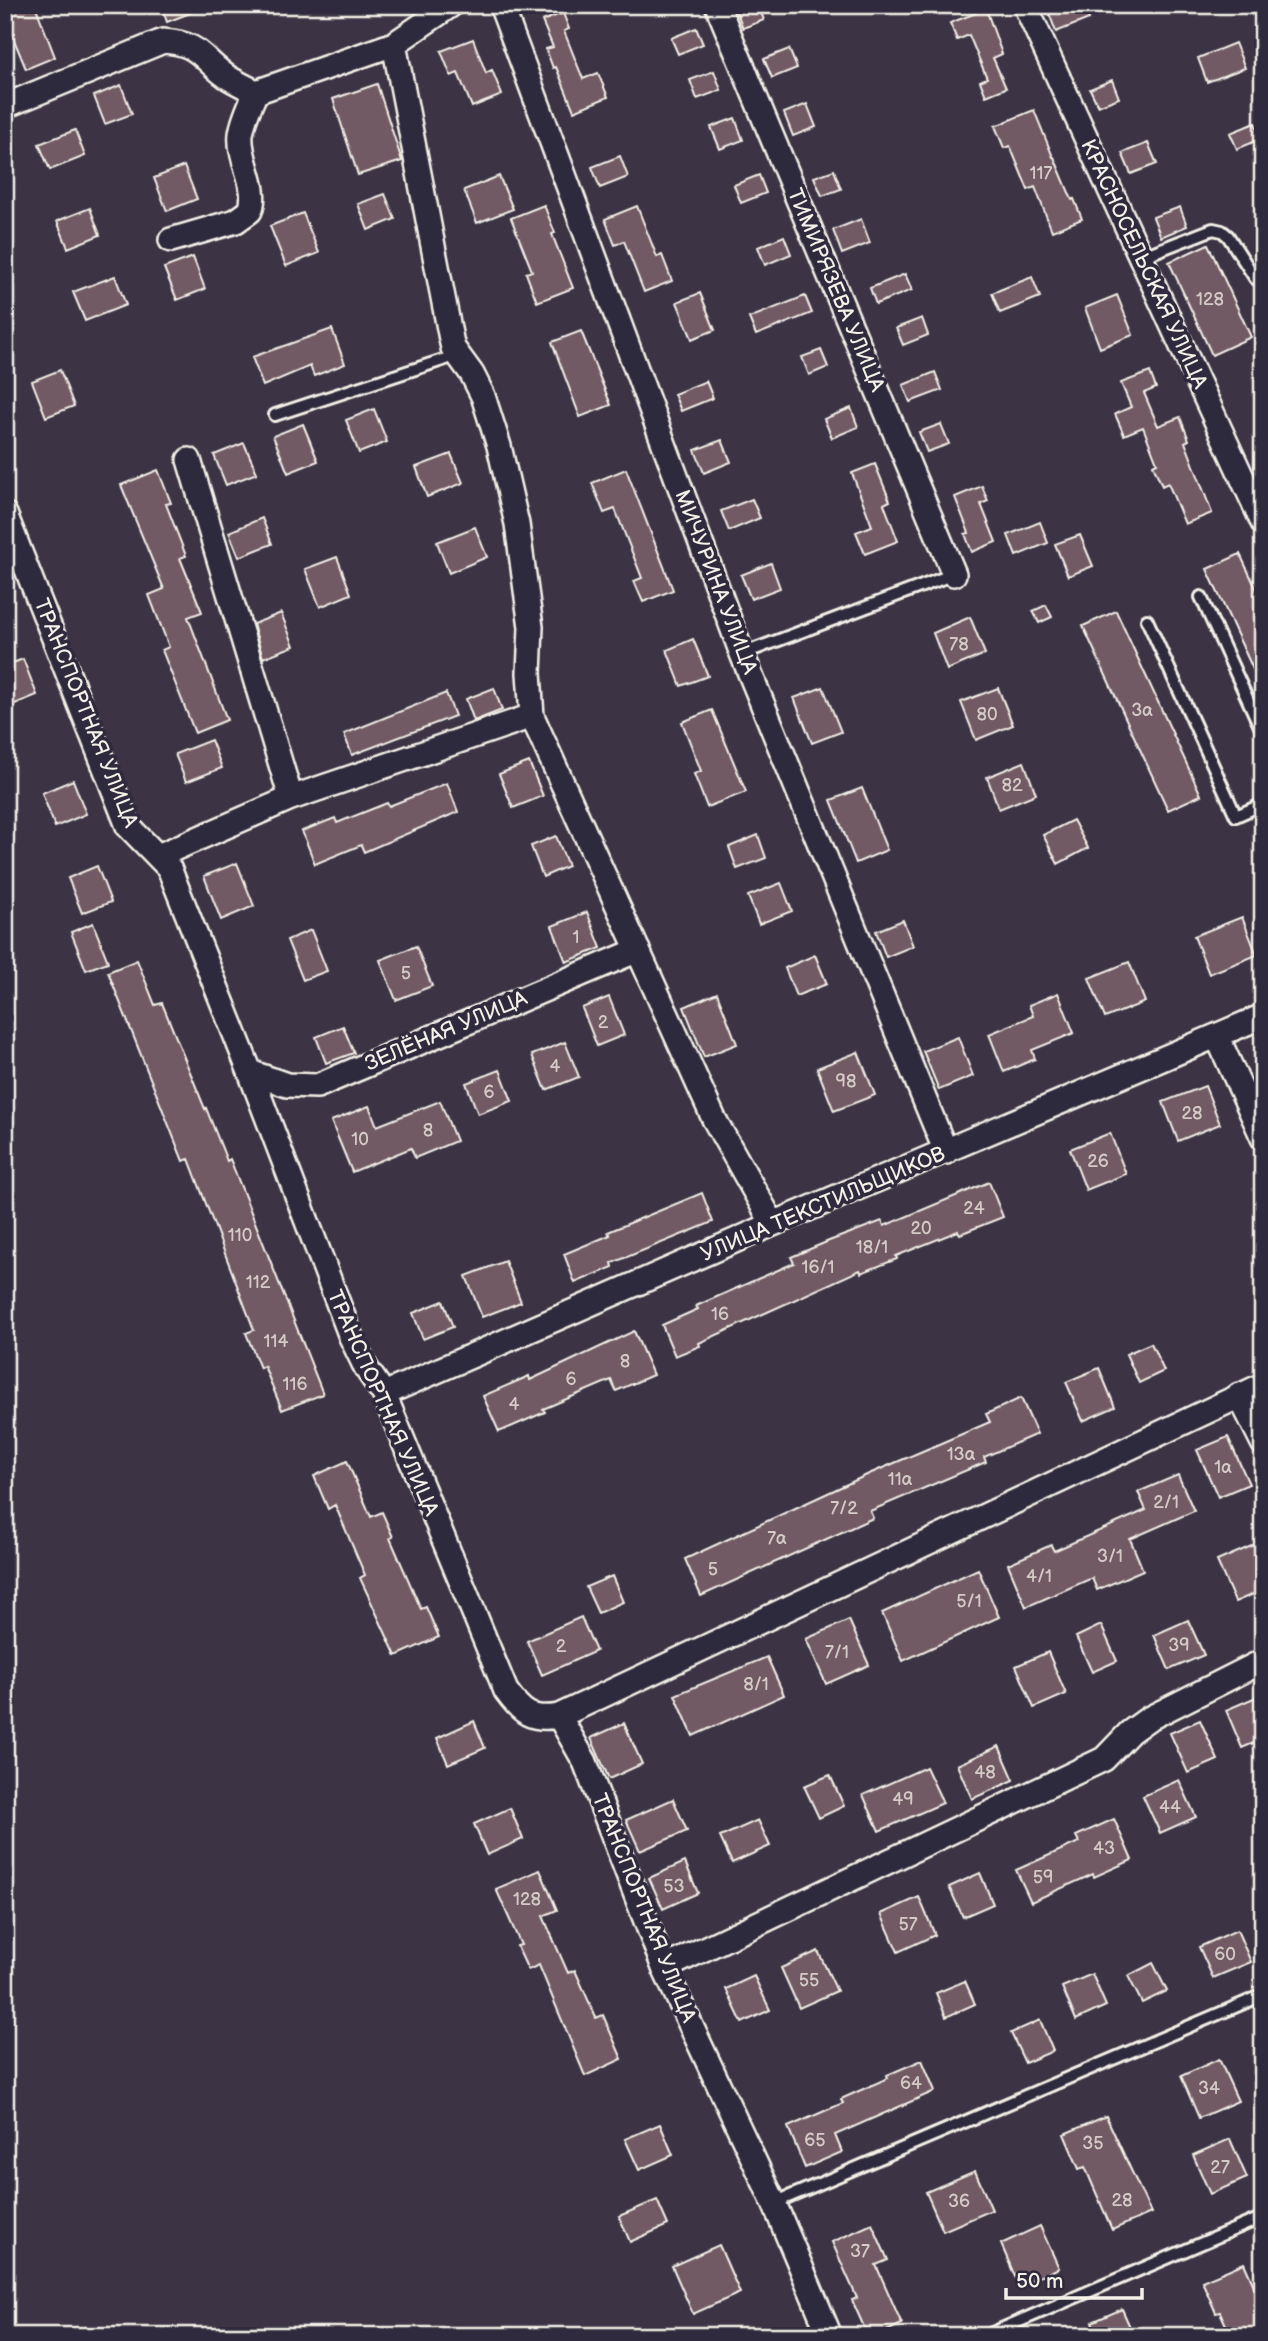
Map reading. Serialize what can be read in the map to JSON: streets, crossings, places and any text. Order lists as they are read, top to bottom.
{
  "streets": {
    "street": [
      "КРАСНОСЕЛЬСКАЯ УЛИЦА",
      "ТИМИРЯЗЕВА УЛИЦА",
      "МИЧУРИНА УЛИЦА",
      "ТРАНСПОРТНАЯ УЛИЦА",
      "ЗЕЛЁНАЯ УЛИЦА",
      "УЛИЦА ТЕКСТИЛЬЩИКОВ"
    ]
  },
  "crossings": [
    ["МИЧУРИНА УЛИЦА", "УЛИЦА ТЕКСТИЛЬЩИКОВ"],
    ["ТРАНСПОРТНАЯ УЛИЦА", "ЗЕЛЁНАЯ УЛИЦА"],
    ["ТРАНСПОРТНАЯ УЛИЦА", "УЛИЦА ТЕКСТИЛЬЩИКОВ"]
  ],
  "house_numbers": [
    "117",
    "128",
    "78",
    "3а",
    "80",
    "82",
    "1",
    "5",
    "2",
    "4",
    "98",
    "6",
    "28",
    "8",
    "10",
    "26",
    "24",
    "20",
    "110",
    "18/1",
    "16/1",
    "112",
    "16",
    "114",
    "8",
    "6",
    "116",
    "4",
    "13а",
    "1а",
    "11а",
    "2/1",
    "7/2",
    "7а",
    "3/1",
    "5",
    "4/1",
    "5/1",
    "39",
    "2",
    "7/1",
    "8/1",
    "48",
    "49",
    "44",
    "43",
    "59",
    "53",
    "128",
    "57",
    "60",
    "55",
    "64",
    "34",
    "65",
    "35",
    "27",
    "28",
    "36",
    "37"
  ],
  "scale_bar": "50 m"
}
